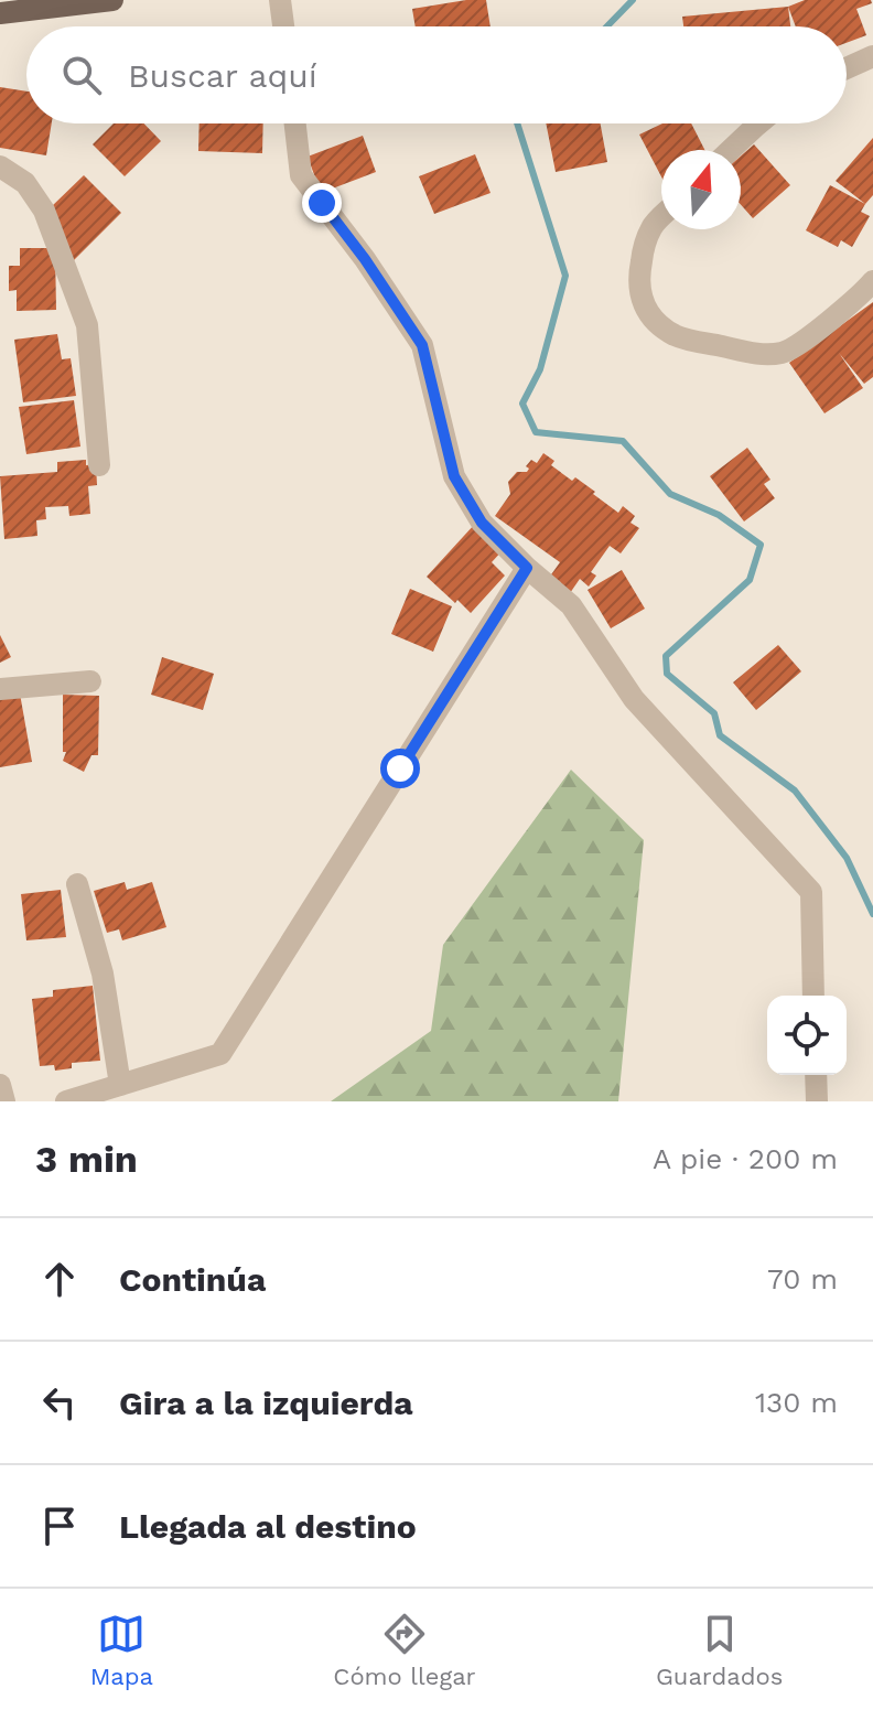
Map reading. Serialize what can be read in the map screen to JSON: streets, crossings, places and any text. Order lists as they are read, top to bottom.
{
  "north": "top",
  "page": {
    "search": "Buscar aquí",
    "heading": ["3 min", "A pie · 200 m"],
    "list": [
      ["Continúa", "70 m"],
      ["Gira a la izquierda", "130 m"],
      "Llegada al destino"
    ],
    "nav": ["Mapa", "Cómo llegar", "Guardados"]
  }
}
